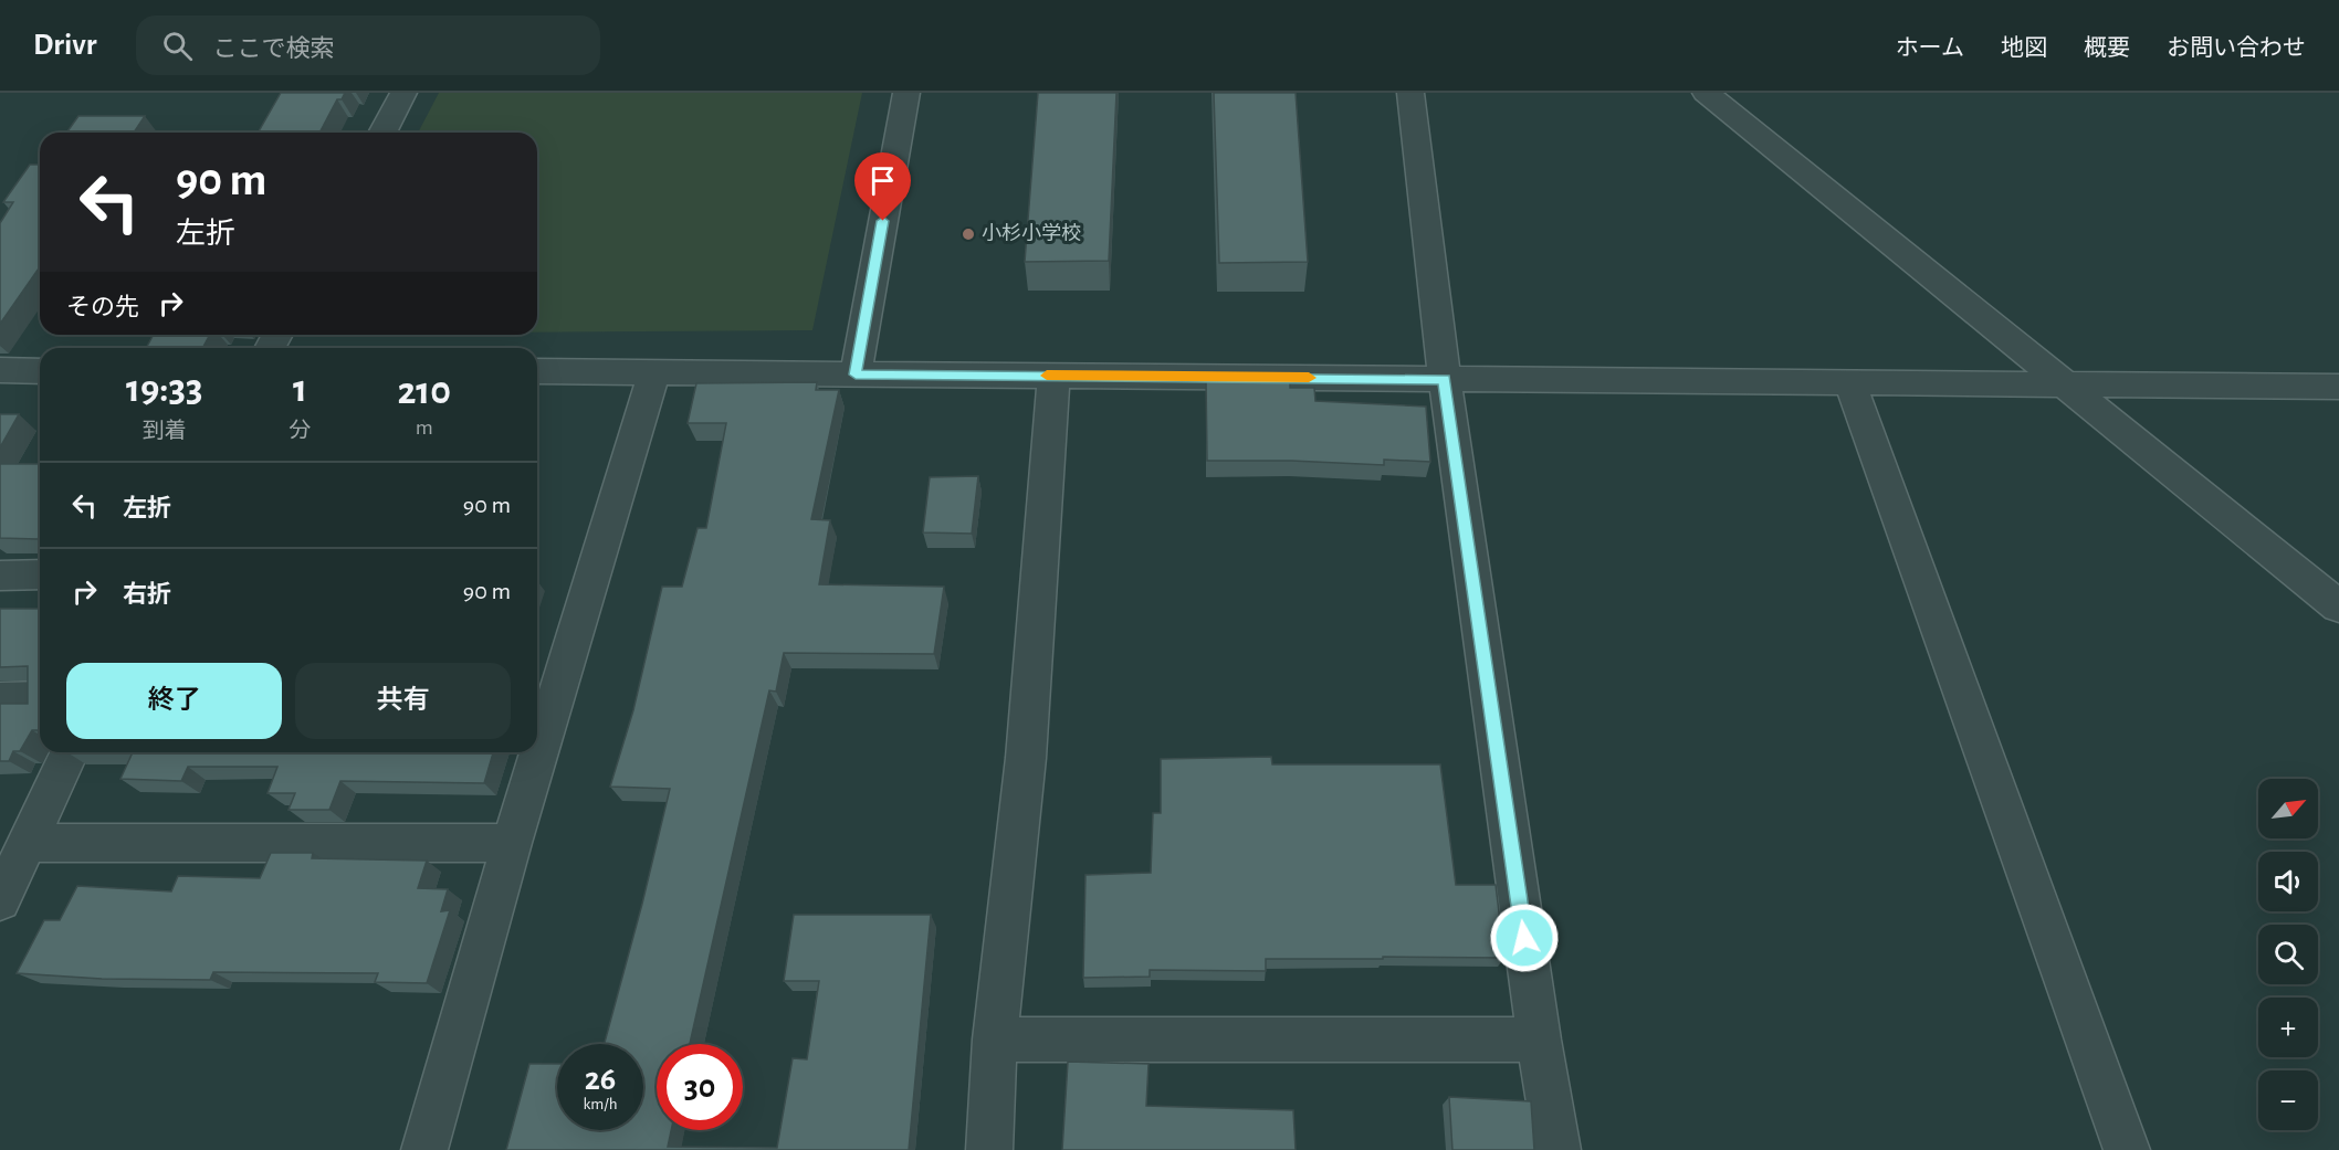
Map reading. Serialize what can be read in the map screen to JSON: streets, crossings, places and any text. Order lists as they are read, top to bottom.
{
  "places": ["小杉小学校"],
  "north": "top right",
  "page": {
    "header": "Drivr",
    "search": "ここで検索",
    "nav": [
      "ホーム",
      "地図",
      "概要",
      "お問い合わせ"
    ],
    "turn": ["90 m", "左折"],
    "then": "その先",
    "eta": [
      "19:33",
      "到着",
      "1",
      "分",
      "210",
      "m"
    ],
    "list": [
      {
        "name": "左折",
        "value": "90 m"
      },
      {
        "name": "右折",
        "value": "90 m"
      }
    ],
    "buttons": ["終了", "共有"],
    "map_buttons": ["+", "−"],
    "speed": "26 km/h",
    "limit": "30"
  }
}
